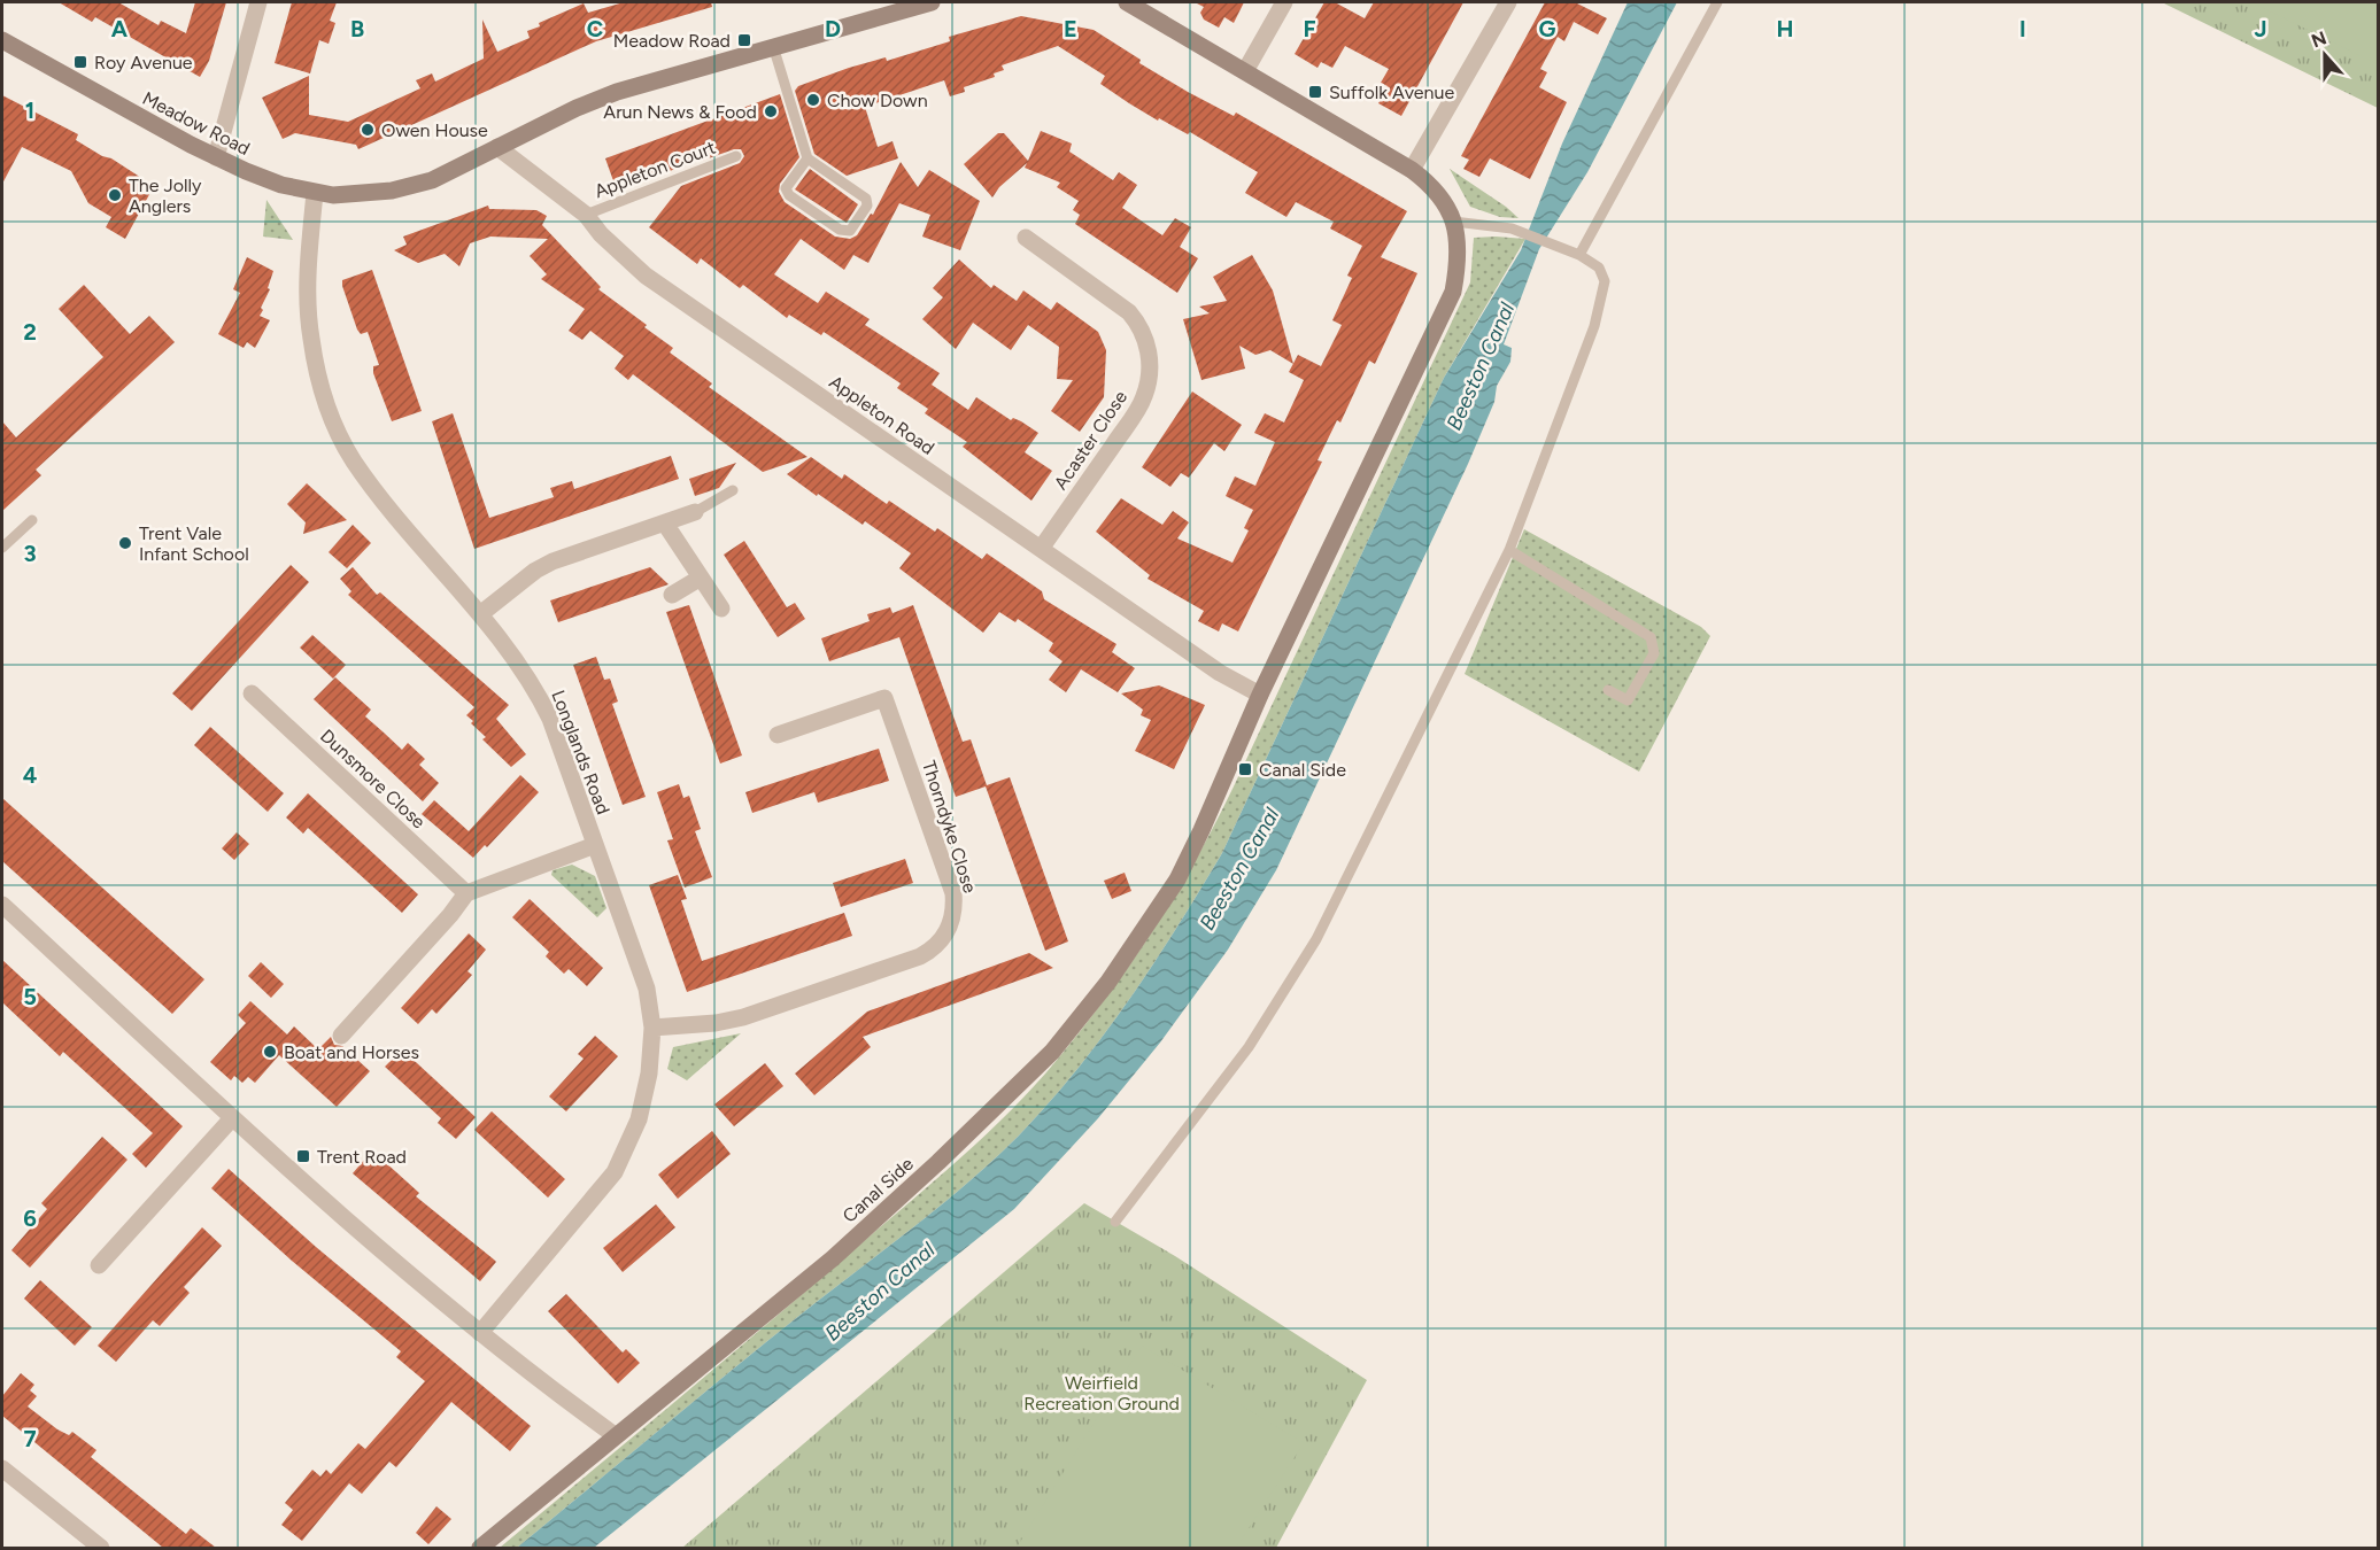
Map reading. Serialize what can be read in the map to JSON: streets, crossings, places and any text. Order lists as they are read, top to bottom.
{
  "streets": {
    "street": [
      "Meadow Road",
      "Appleton Road",
      "Acaster Close",
      "Longlands Road",
      "Dunsmore Close",
      "Thorndyke Close",
      "Canal Side"
    ],
    "lane": ["Appleton Court"]
  },
  "crossings": [
    ["Meadow Road", "Appleton Road"],
    ["Meadow Road", "Longlands Road"],
    ["Appleton Court", "Appleton Road"],
    ["Appleton Road", "Acaster Close"],
    ["Appleton Road", "Canal Side"],
    ["Longlands Road", "Thorndyke Close"]
  ],
  "water": ["Beeston Canal"],
  "parks": ["Weirfield Recreation Ground"],
  "places": {
    "transit": [
      "Meadow Road",
      "Roy Avenue",
      "Suffolk Avenue",
      "Canal Side",
      "Trent Road"
    ],
    "other": [
      "Chow Down",
      "Arun News & Food",
      "Owen House",
      "The Jolly Anglers",
      "Trent Vale Infant School",
      "Boat and Horses"
    ]
  },
  "north": "top",
  "grid": {
    "columns": [
      "A",
      "B",
      "C",
      "D",
      "E",
      "F",
      "G",
      "H",
      "I",
      "J"
    ],
    "rows": [
      "1",
      "2",
      "3",
      "4",
      "5",
      "6",
      "7"
    ]
  }
}
